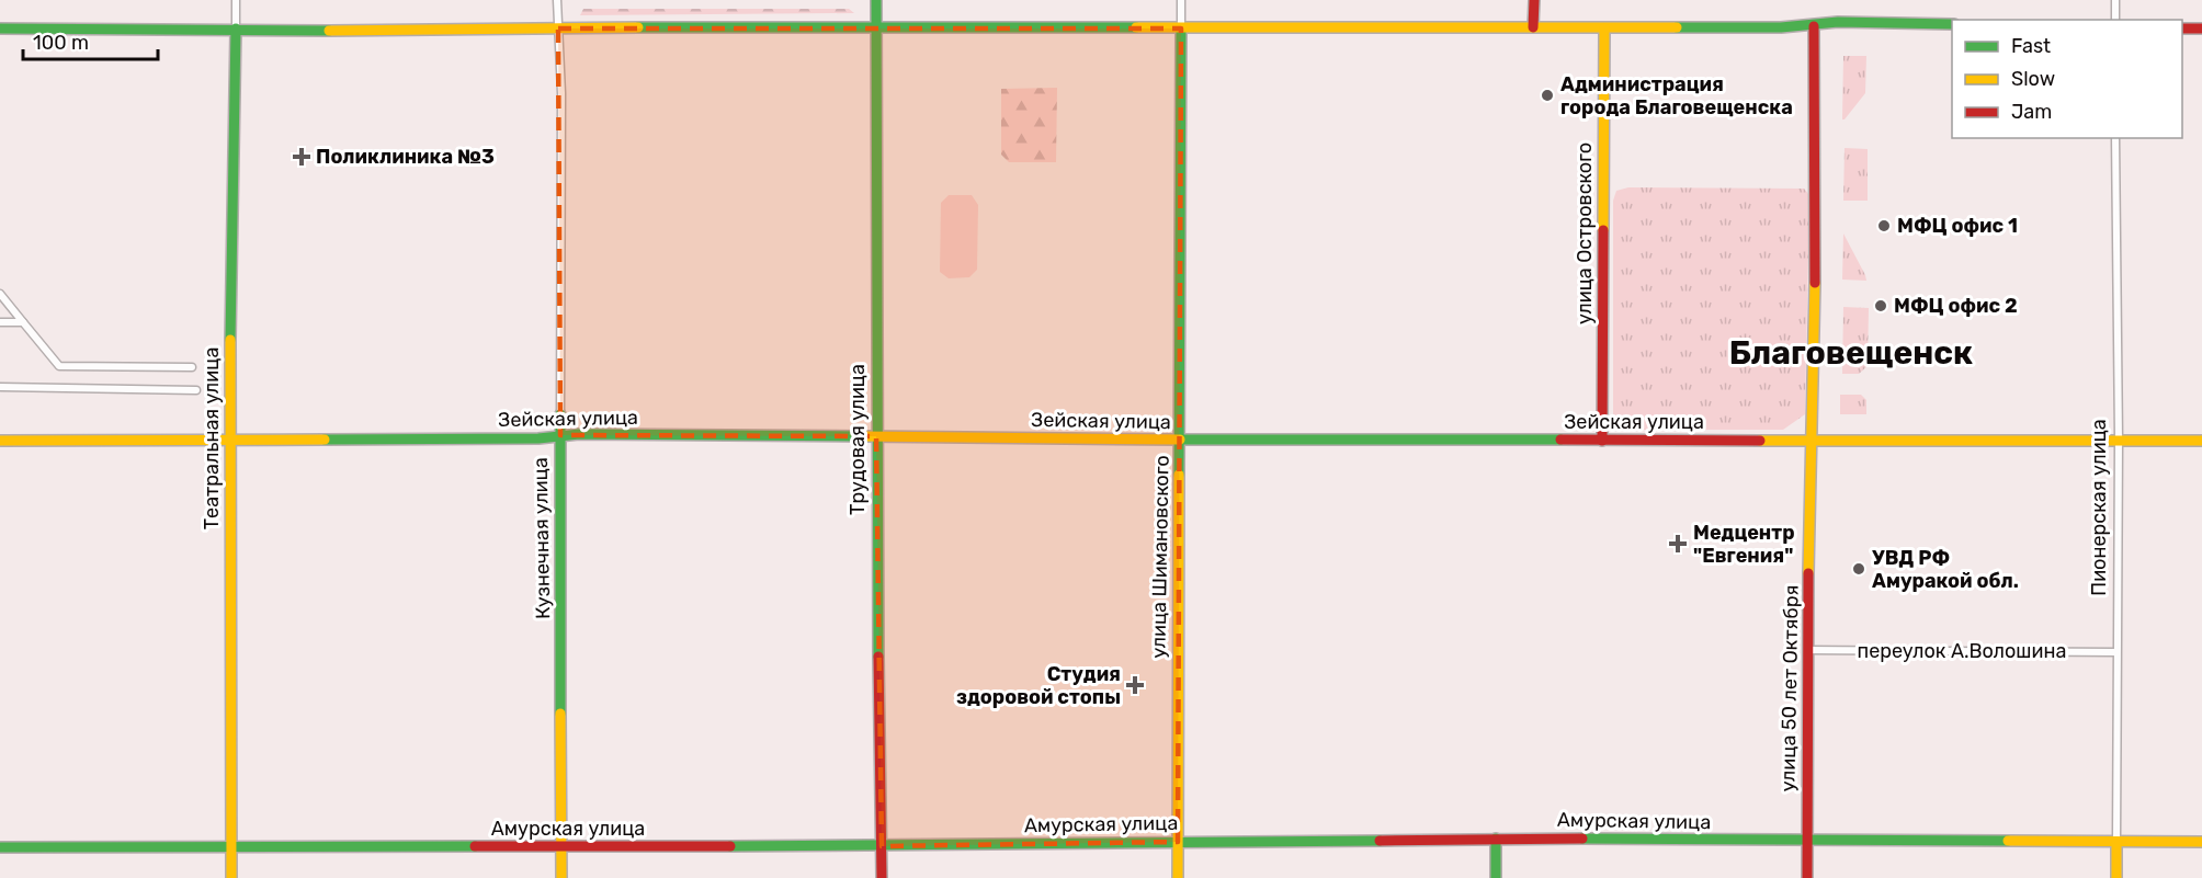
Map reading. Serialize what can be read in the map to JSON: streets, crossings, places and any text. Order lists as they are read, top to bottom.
{
  "streets": {
    "street": [
      "улица Островского",
      "Зейская улица",
      "Театральная улица",
      "Трудовая улица",
      "Пионерская улица",
      "Кузнечная улица",
      "улица Шимановского",
      "переулок А.Волошина",
      "улица 50 лет Октября",
      "Амурская улица"
    ]
  },
  "crossings": [
    ["улица Островского", "Зейская улица"],
    ["Зейская улица", "Театральная улица"],
    ["Зейская улица", "Трудовая улица"],
    ["Зейская улица", "Пионерская улица"],
    ["Зейская улица", "Кузнечная улица"],
    ["Зейская улица", "улица Шимановского"],
    ["Зейская улица", "улица 50 лет Октября"],
    ["Театральная улица", "Амурская улица"],
    ["Трудовая улица", "Амурская улица"],
    ["Пионерская улица", "переулок А.Волошина"],
    ["Пионерская улица", "Амурская улица"],
    ["Кузнечная улица", "Амурская улица"],
    ["улица Шимановского", "Амурская улица"],
    ["переулок А.Волошина", "улица 50 лет Октября"],
    ["улица 50 лет Октября", "Амурская улица"]
  ],
  "districts": ["Благовещенск"],
  "places": {
    "other": [
      "Администрация города Благовещенска",
      "МФЦ офис 1",
      "МФЦ офис 2",
      "УВД РФ Амуракой обл."
    ],
    "health": ["Поликлиника №3", "Медцентр \"Евгения\"", "Студия здоровой стопы"]
  },
  "legend": ["Fast", "Slow", "Jam"],
  "scale_bar": "100 m"
}
